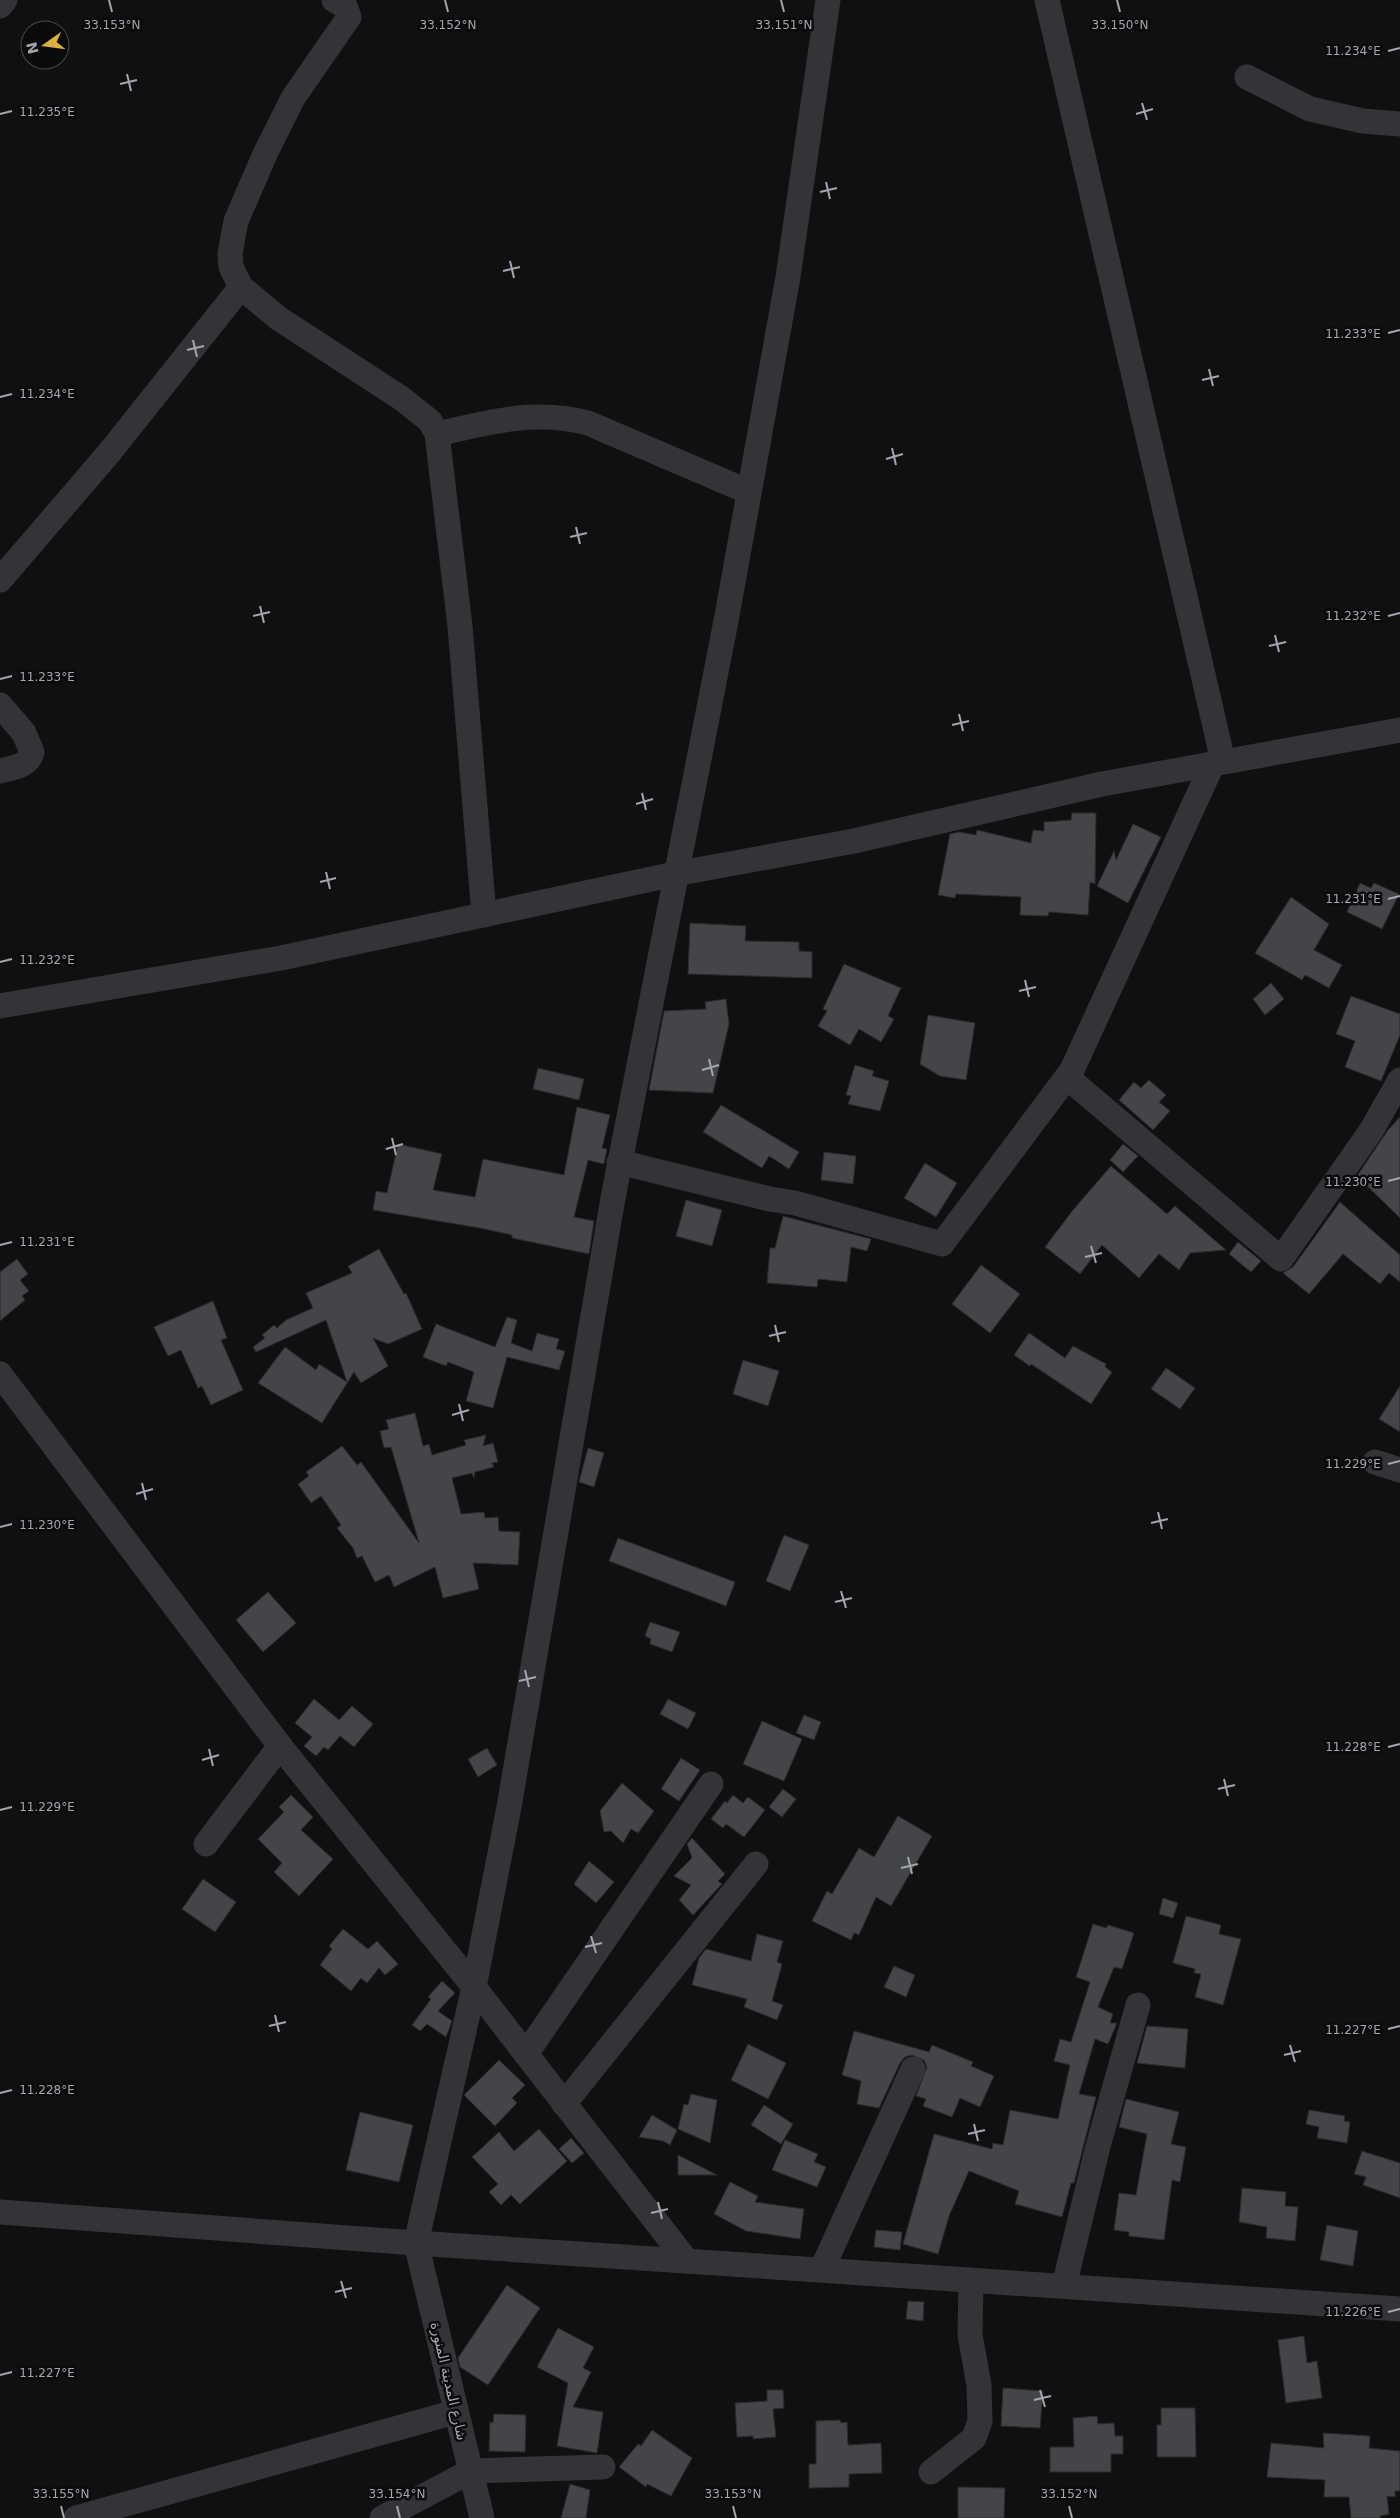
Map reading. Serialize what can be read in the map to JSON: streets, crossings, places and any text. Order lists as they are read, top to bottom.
{
  "streets": {
    "street": ["شارع المدينة المنورة"]
  },
  "north": "left",
  "coordinates": [
    "33.153°N",
    "33.152°N",
    "33.151°N",
    "33.150°N",
    "11.234°E",
    "11.235°E",
    "11.233°E",
    "11.232°E",
    "11.231°E",
    "11.230°E",
    "11.229°E",
    "11.228°E",
    "11.227°E",
    "11.226°E",
    "33.155°N",
    "33.154°N"
  ]
}
